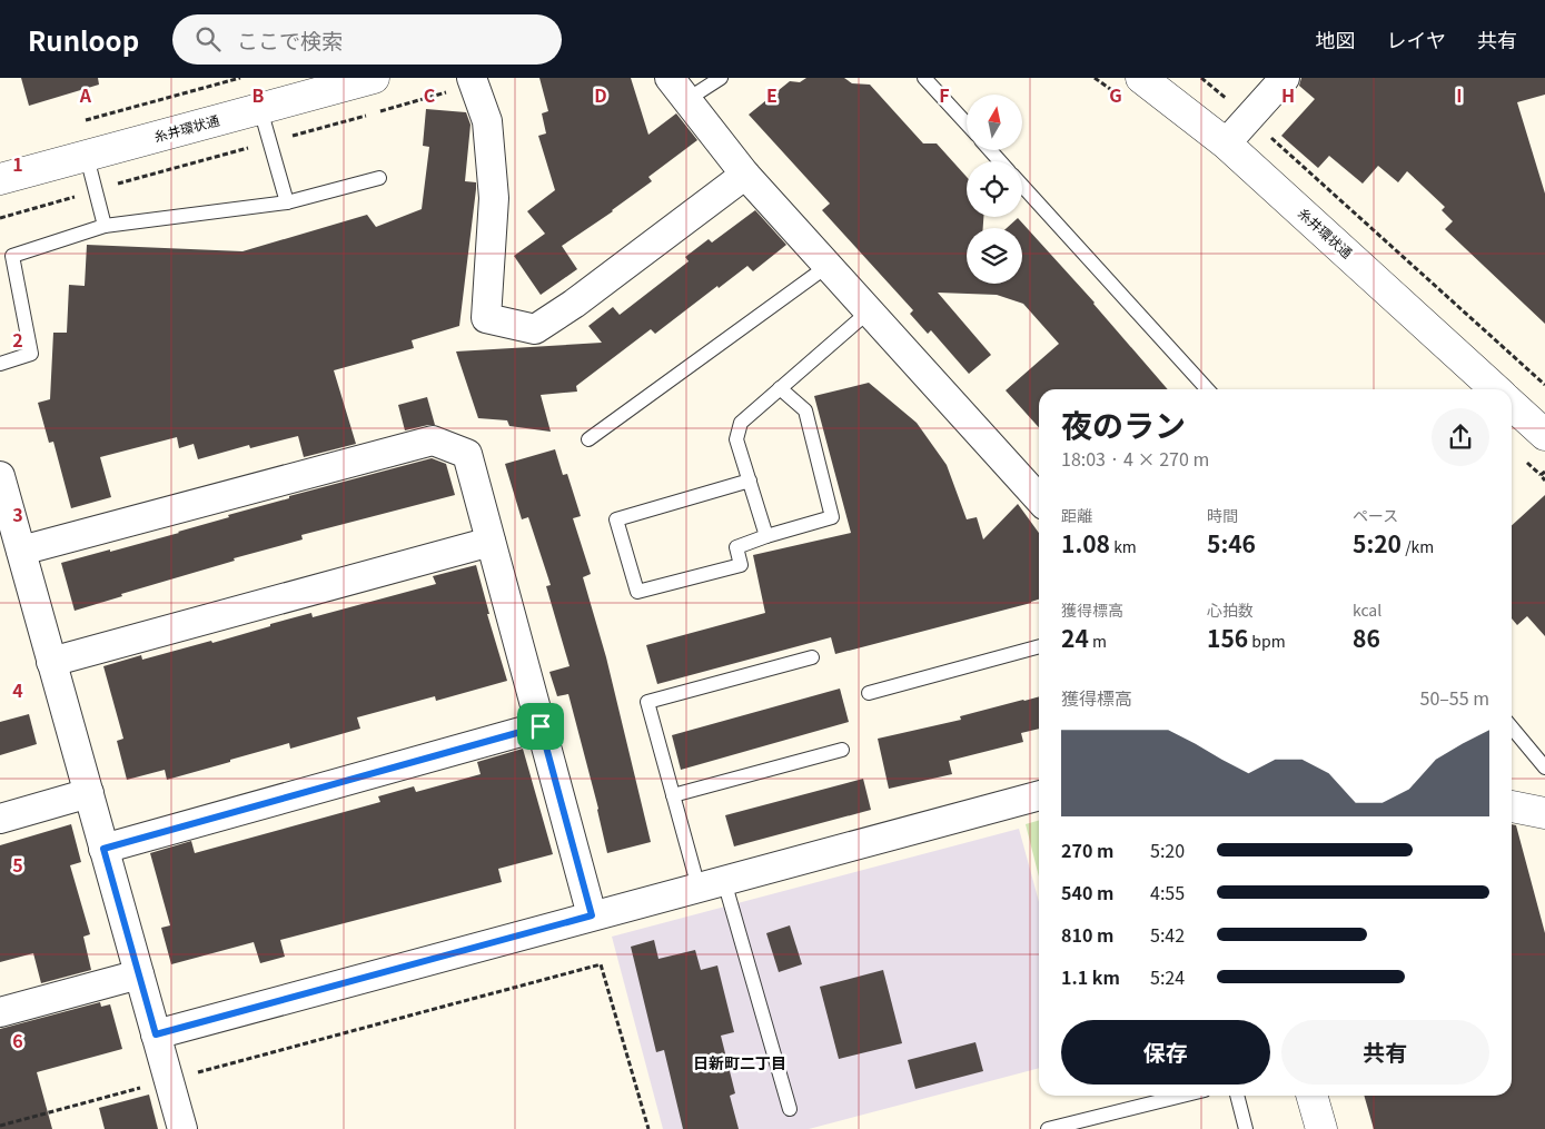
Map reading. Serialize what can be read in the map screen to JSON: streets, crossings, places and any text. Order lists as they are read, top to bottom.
{
  "streets": {
    "street": ["糸井環状通"]
  },
  "districts": ["日新町二丁目"],
  "north": "top",
  "page": {
    "header": "Runloop",
    "search": "ここで検索",
    "nav": ["地図", "レイヤ", "共有"],
    "heading": ["夜のラン", "18:03 · 4 × 270 m"],
    "stats": [
      ["距離", "1.08 km"],
      ["時間", "5:46"],
      ["ペース", "5:20 /km"],
      ["獲得標高", "24 m"],
      ["心拍数", "156 bpm"],
      ["kcal", "86"]
    ],
    "chart": ["獲得標高", "50–55 m"],
    "list": [
      {
        "name": "270 m",
        "note": "5:20"
      },
      {
        "name": "540 m",
        "note": "4:55"
      },
      {
        "name": "810 m",
        "note": "5:42"
      },
      {
        "name": "1.1 km",
        "note": "5:24"
      }
    ],
    "buttons": ["保存", "共有"]
  },
  "grid": {
    "columns": [
      "A",
      "B",
      "C",
      "D",
      "E",
      "F",
      "G",
      "H",
      "I"
    ],
    "rows": [
      "1",
      "2",
      "3",
      "4",
      "5",
      "6"
    ]
  }
}
